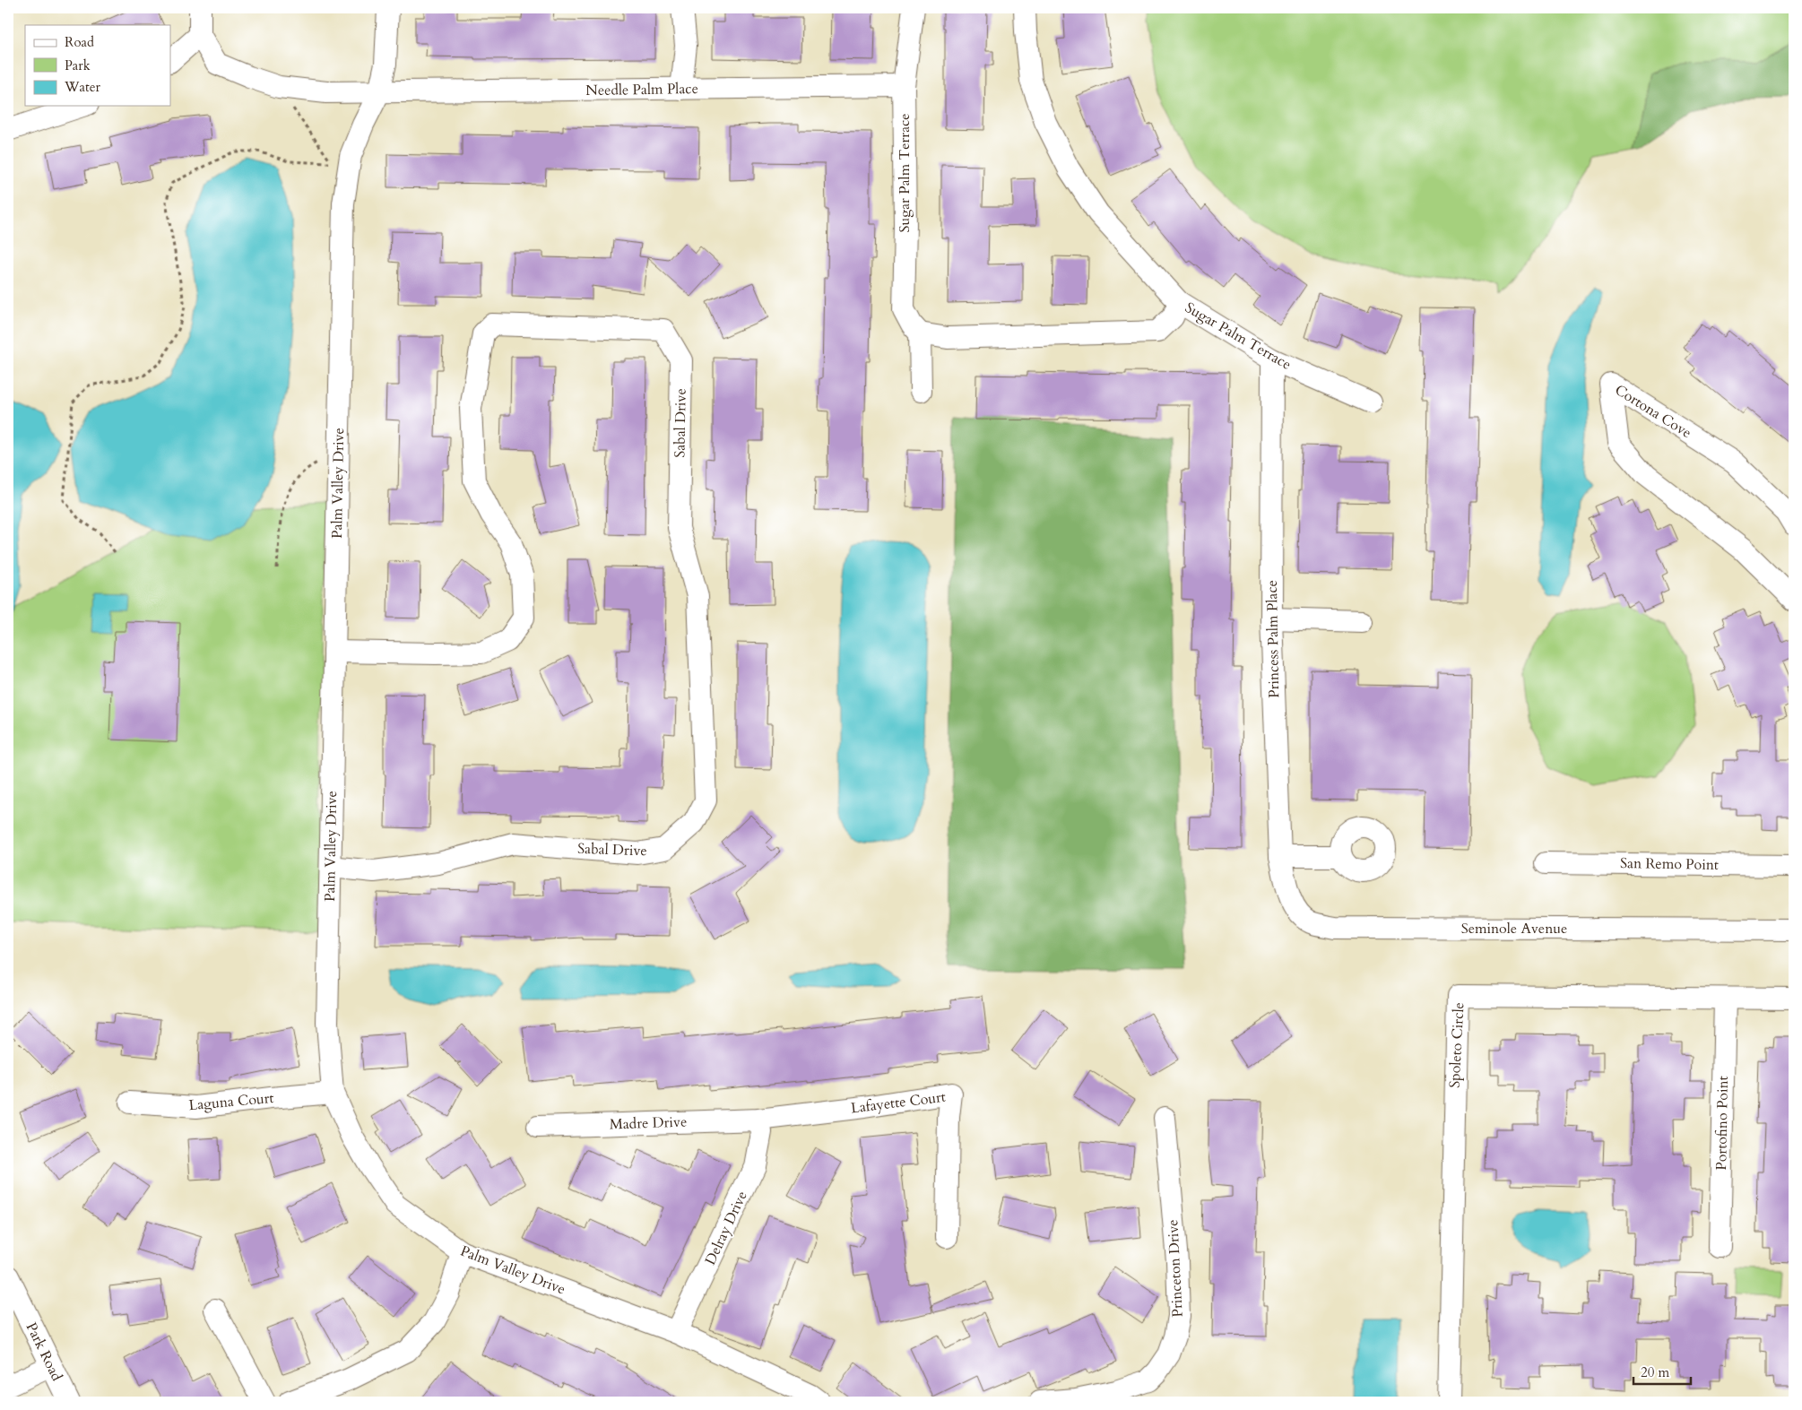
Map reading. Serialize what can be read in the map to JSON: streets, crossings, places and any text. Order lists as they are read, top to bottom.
{
  "streets": {
    "street": [
      "Needle Palm Place",
      "Sugar Palm Terrace",
      "Cortona Cove",
      "Sabal Drive",
      "Palm Valley Drive",
      "Princess Palm Place",
      "San Remo Point",
      "Seminole Avenue",
      "Spoleto Circle",
      "Laguna Court",
      "Lafayette Court",
      "Madre Drive",
      "Portofino Point",
      "Delray Drive",
      "Princeton Drive",
      "Park Road"
    ]
  },
  "crossings": [
    ["Needle Palm Place", "Sugar Palm Terrace"],
    ["Needle Palm Place", "Palm Valley Drive"],
    ["Sugar Palm Terrace", "Princess Palm Place"],
    ["Sabal Drive", "Palm Valley Drive"],
    ["Palm Valley Drive", "Laguna Court"],
    ["Palm Valley Drive", "Delray Drive"],
    ["Princess Palm Place", "Seminole Avenue"],
    ["Spoleto Circle", "Portofino Point"],
    ["Lafayette Court", "Madre Drive"],
    ["Lafayette Court", "Delray Drive"],
    ["Madre Drive", "Delray Drive"]
  ],
  "legend": ["Road", "Park", "Water"],
  "scale_bar": "20 m"
}
